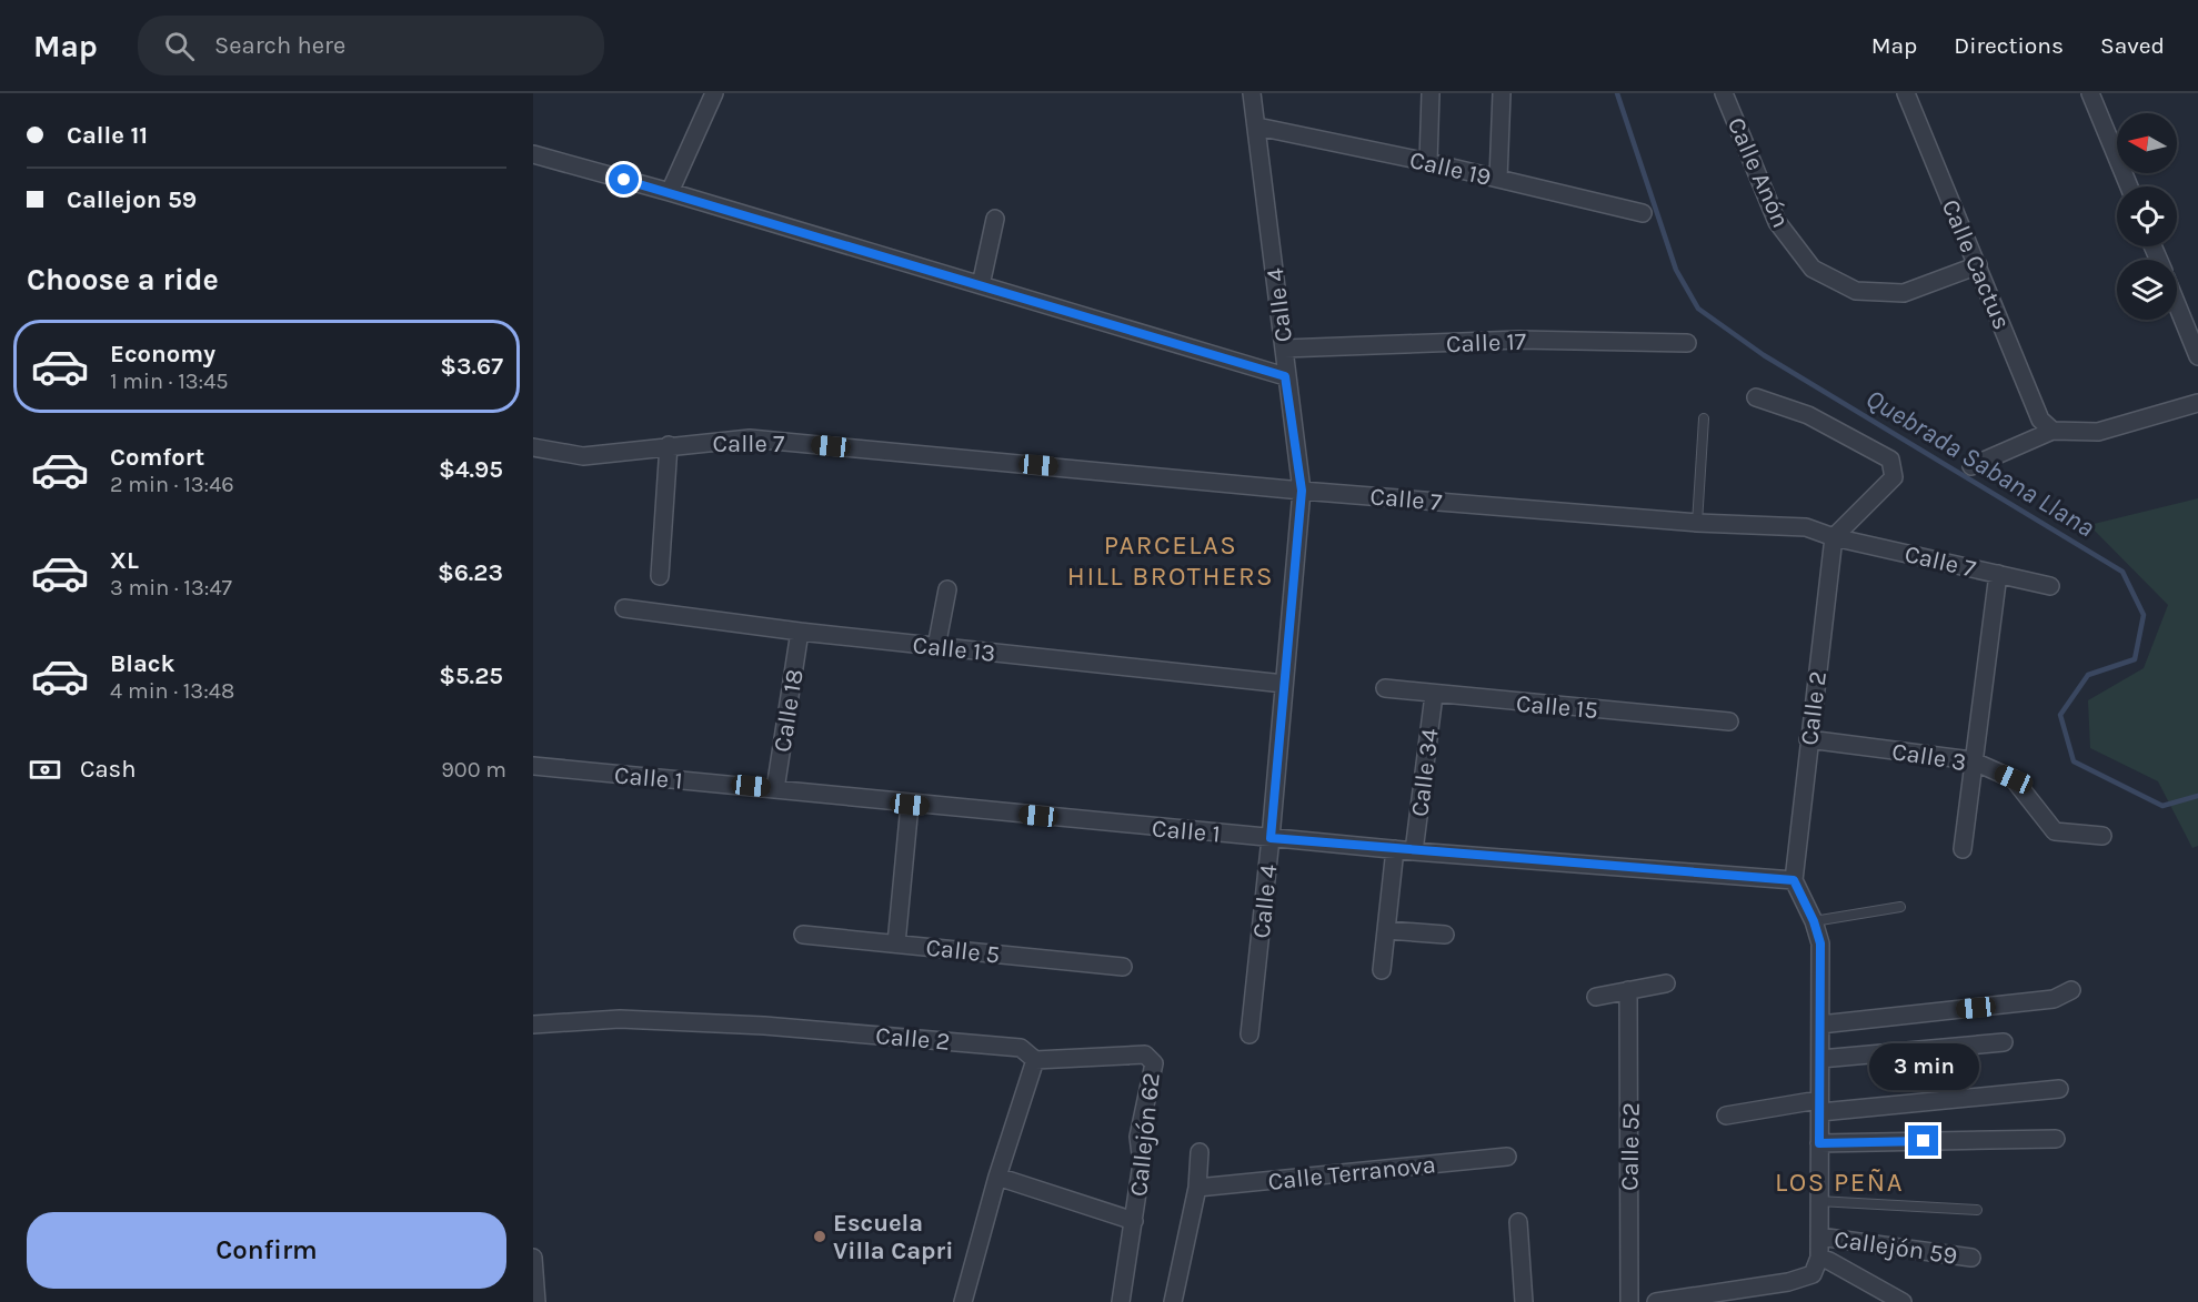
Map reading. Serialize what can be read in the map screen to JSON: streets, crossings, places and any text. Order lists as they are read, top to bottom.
{
  "streets": {
    "street": [
      "Calle 19",
      "Calle Anón",
      "Calle Cactus",
      "Calle 4",
      "Calle 17",
      "Calle 7",
      "Calle 13",
      "Calle 15",
      "Calle 2",
      "Calle 18",
      "Calle 3",
      "Calle 34",
      "Calle 1",
      "Calle 5",
      "Callejón 62",
      "Calle 52",
      "Calle Terranova",
      "Callejón 59"
    ]
  },
  "crossings": [
    ["Calle 19", "Calle 4"],
    ["Calle Anón", "Calle Cactus"],
    ["Calle 4", "Calle 17"],
    ["Calle 4", "Calle 7"],
    ["Calle 4", "Calle 13"],
    ["Calle 4", "Calle 1"],
    ["Calle 7", "Calle 2"],
    ["Calle 7", "Calle 3"],
    ["Calle 13", "Calle 18"],
    ["Calle 15", "Calle 34"],
    ["Calle 2", "Calle 3"],
    ["Calle 2", "Calle 1"],
    ["Calle 2", "Callejón 62"],
    ["Calle 18", "Calle 1"],
    ["Calle 34", "Calle 1"]
  ],
  "districts": ["PARCELAS HILL BROTHERS", "LOS PEÑA"],
  "water": ["Quebrada Sabana Llana"],
  "places": ["Escuela Villa Capri"],
  "north": "left",
  "page": {
    "header": "Map",
    "search": "Search here",
    "nav": ["Map", "Directions", "Saved"],
    "banner": ["Calle 11", "Callejon 59"],
    "heading": "Choose a ride",
    "list": [
      {
        "name": "Economy",
        "note": "1 min · 13:45",
        "value": "$3.67"
      },
      {
        "name": "Comfort",
        "note": "2 min · 13:46",
        "value": "$4.95"
      },
      {
        "name": "XL",
        "note": "3 min · 13:47",
        "value": "$6.23"
      },
      {
        "name": "Black",
        "note": "4 min · 13:48",
        "value": "$5.25"
      }
    ],
    "pay": ["Cash", "900 m"],
    "bubble": "3 min",
    "buttons": "Confirm"
  }
}
